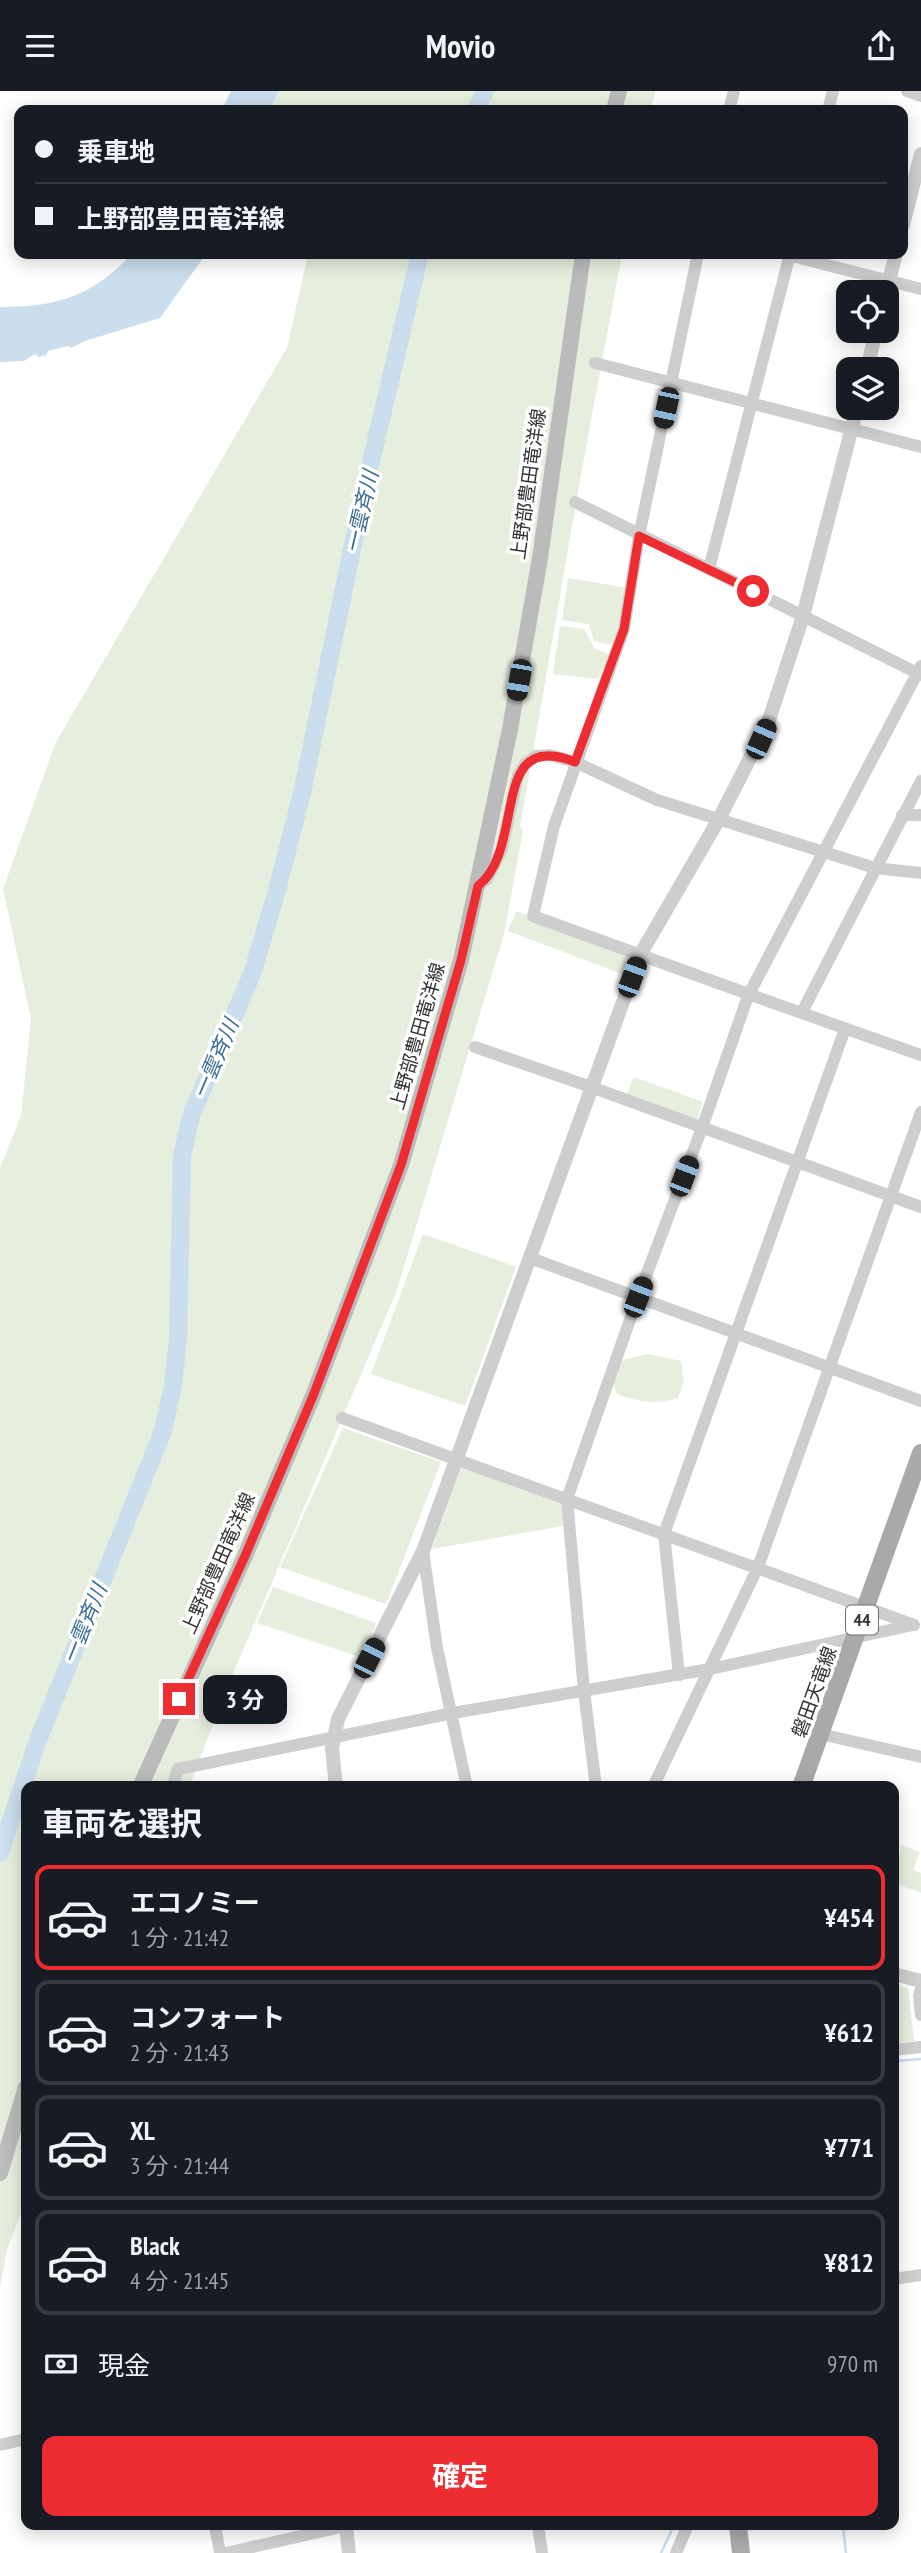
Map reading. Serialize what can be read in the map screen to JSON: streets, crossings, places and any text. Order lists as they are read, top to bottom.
{
  "streets": {
    "main road": ["上野部豊田竜洋線", "44", "磐田天竜線"]
  },
  "water": ["一雲斉川"],
  "page": {
    "header": "Movio",
    "banner": ["乗車地", "上野部豊田竜洋線"],
    "bubble": "3 分",
    "heading": "車両を選択",
    "list": [
      {
        "name": "エコノミー",
        "note": "1 分 · 21:42",
        "value": "¥454"
      },
      {
        "name": "コンフォート",
        "note": "2 分 · 21:43",
        "value": "¥612"
      },
      {
        "name": "XL",
        "note": "3 分 · 21:44",
        "value": "¥771"
      },
      {
        "name": "Black",
        "note": "4 分 · 21:45",
        "value": "¥812"
      }
    ],
    "pay": ["現金", "970 m"],
    "buttons": "確定"
  }
}
